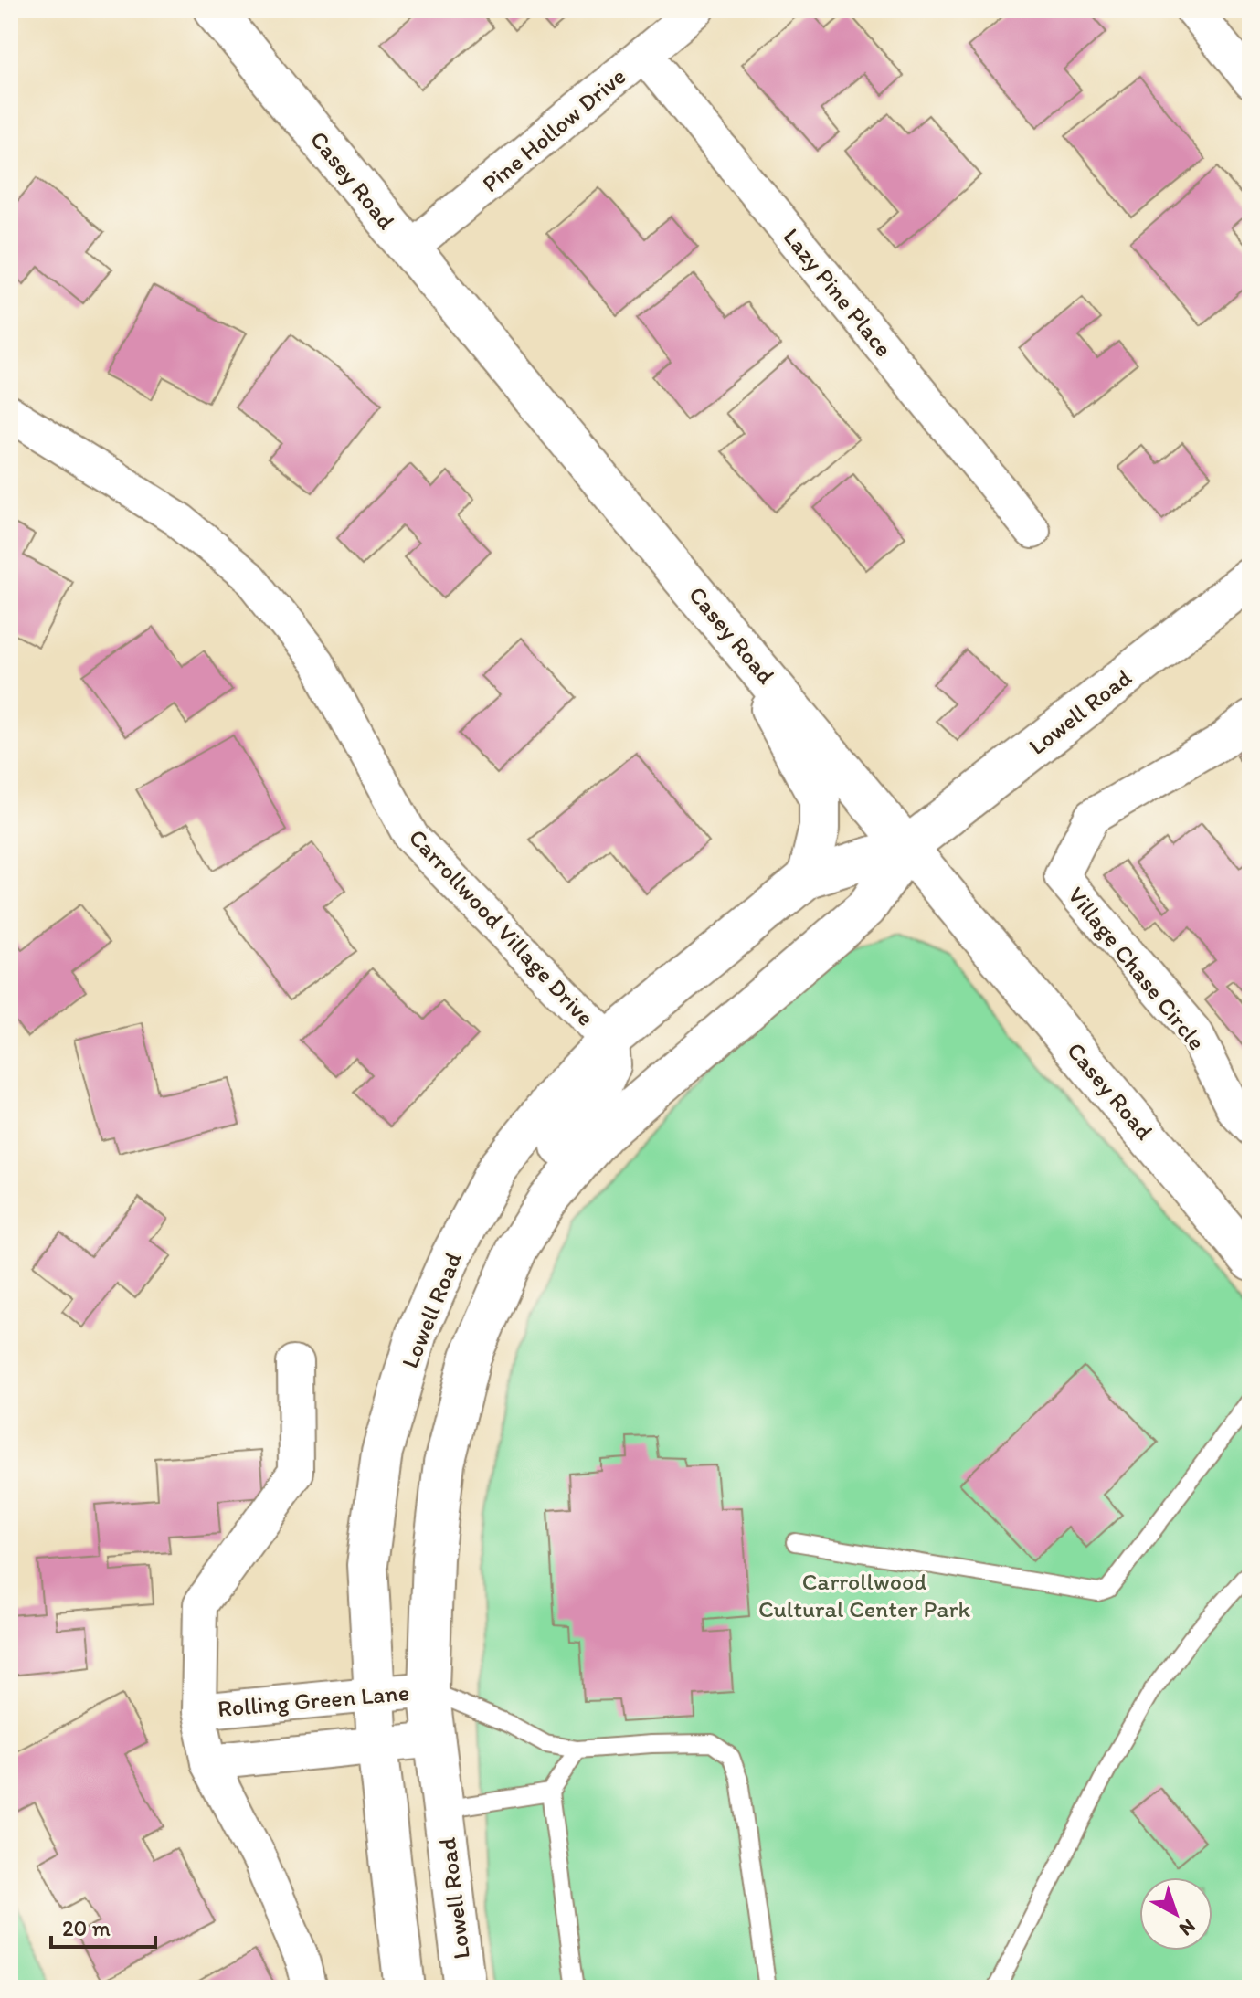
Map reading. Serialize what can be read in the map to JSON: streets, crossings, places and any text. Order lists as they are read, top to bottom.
{
  "streets": {
    "street": [
      "Pine Hollow Drive",
      "Casey Road",
      "Lazy Pine Place",
      "Lowell Road",
      "Carrollwood Village Drive",
      "Village Chase Circle",
      "Rolling Green Lane"
    ]
  },
  "crossings": [
    ["Pine Hollow Drive", "Casey Road"],
    ["Pine Hollow Drive", "Lazy Pine Place"],
    ["Casey Road", "Lowell Road"],
    ["Lowell Road", "Carrollwood Village Drive"],
    ["Lowell Road", "Rolling Green Lane"]
  ],
  "parks": ["Carrollwood Cultural Center Park"],
  "scale_bar": "20 m",
  "north": "bottom right"
}
